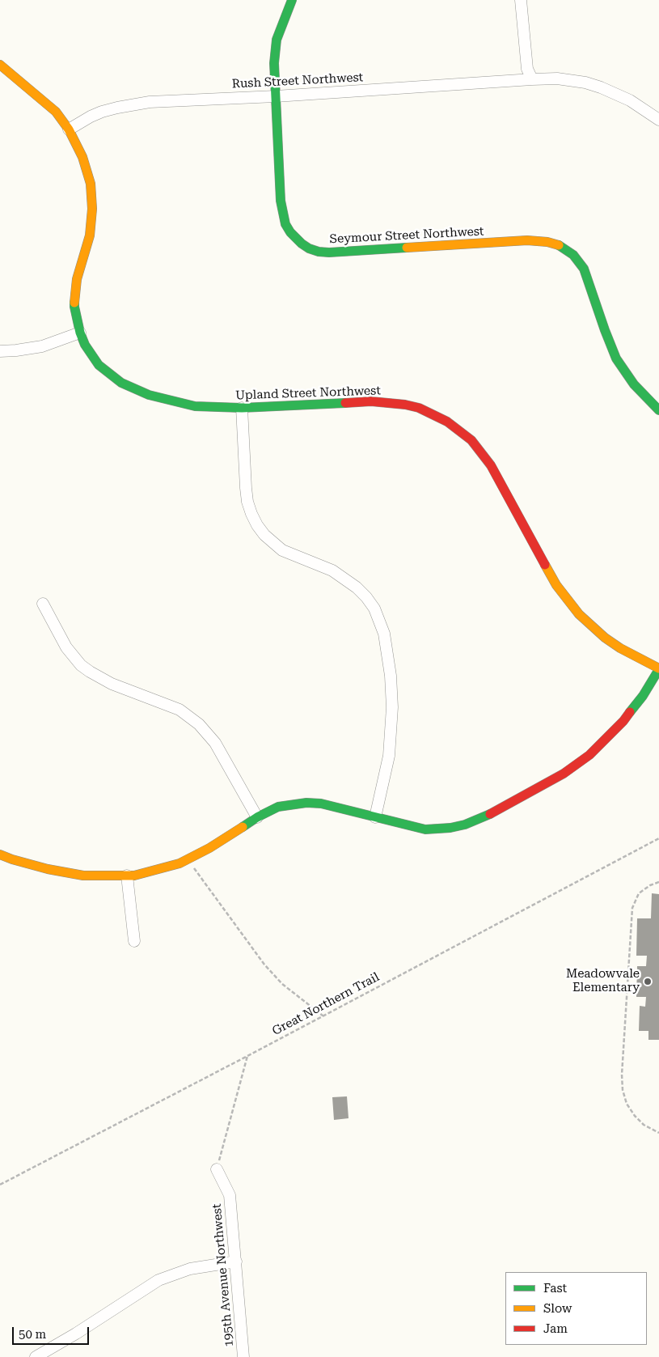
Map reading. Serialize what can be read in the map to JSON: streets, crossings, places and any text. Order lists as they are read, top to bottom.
{
  "streets": {
    "street": [
      "Rush Street Northwest",
      "Seymour Street Northwest",
      "Upland Street Northwest",
      "195th Avenue Northwest"
    ],
    "path": ["Great Northern Trail"]
  },
  "crossings": [
    ["Rush Street Northwest", "Seymour Street Northwest"],
    ["Rush Street Northwest", "Upland Street Northwest"]
  ],
  "places": ["Meadowvale Elementary"],
  "legend": ["Fast", "Slow", "Jam"],
  "scale_bar": "50 m"
}
